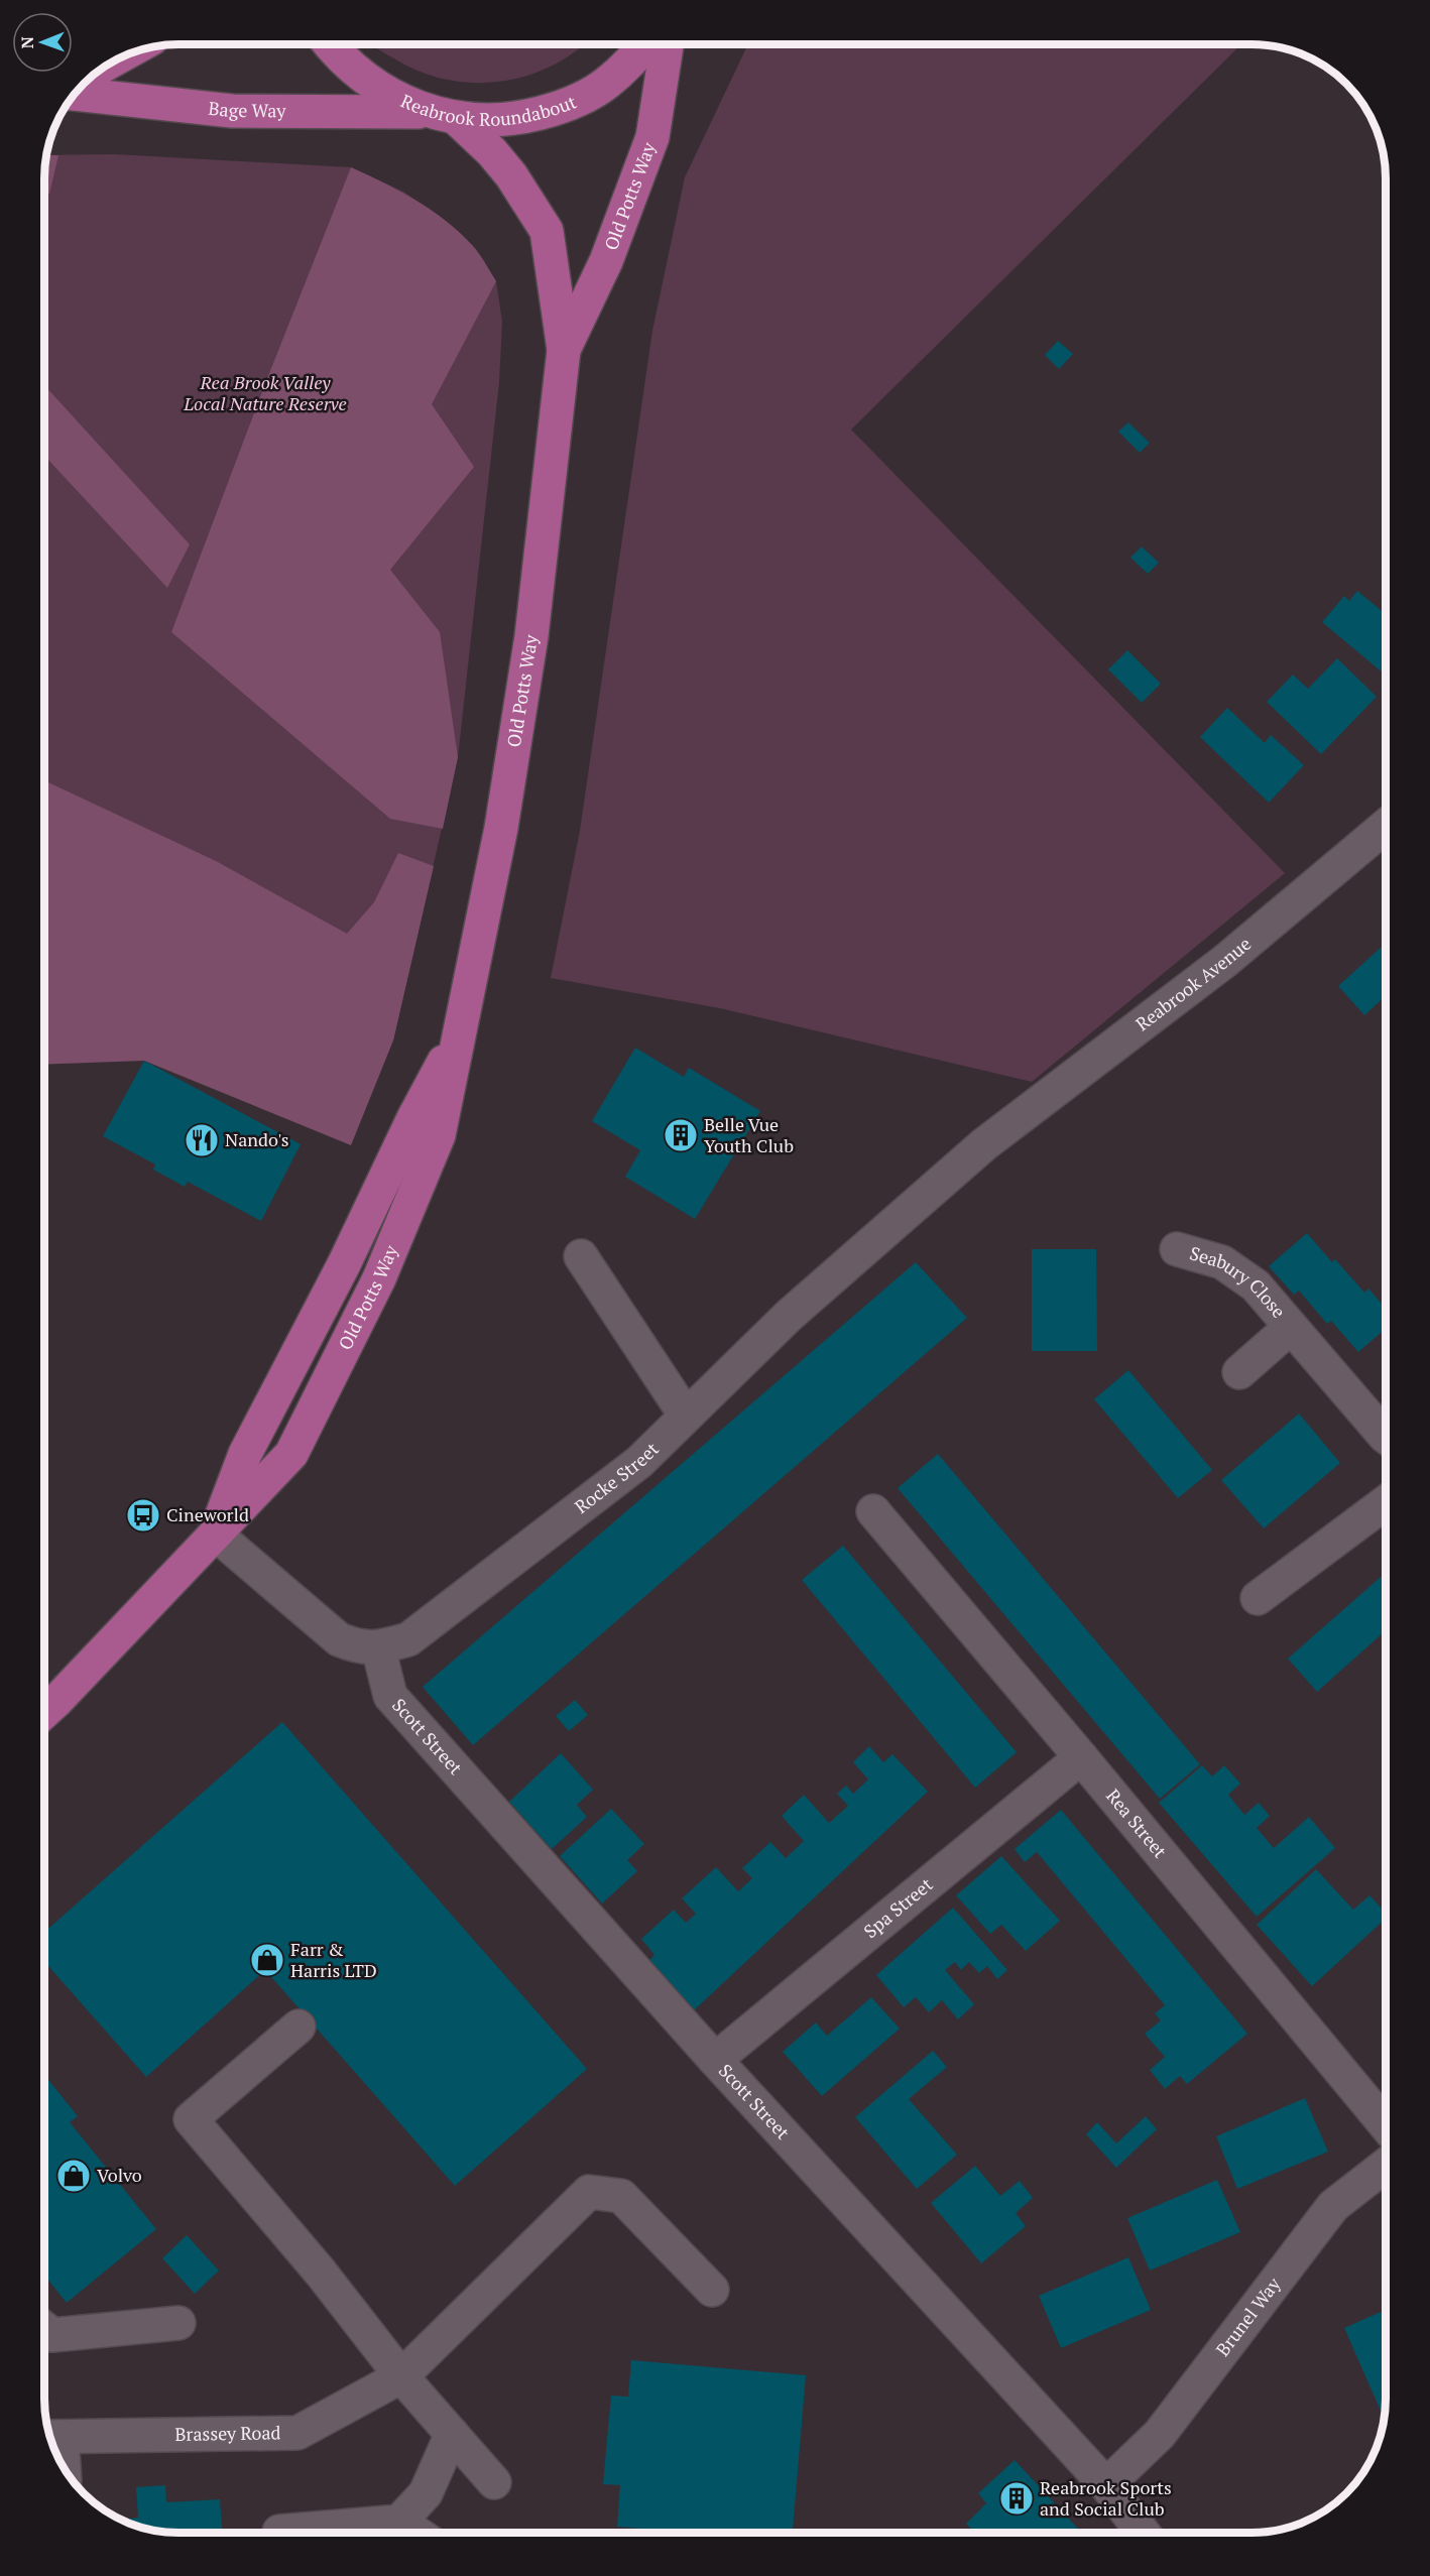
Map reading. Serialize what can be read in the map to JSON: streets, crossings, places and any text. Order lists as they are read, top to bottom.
{
  "streets": {
    "main road": ["Reabrook Roundabout", "Bage Way", "Old Potts Way"],
    "street": [
      "Reabrook Avenue",
      "Seabury Close",
      "Rocke Street",
      "Scott Street",
      "Rea Street",
      "Spa Street",
      "Brunel Way",
      "Brassey Road"
    ]
  },
  "crossings": [
    ["Reabrook Roundabout", "Bage Way"],
    ["Reabrook Roundabout", "Old Potts Way"],
    ["Bage Way", "Old Potts Way"],
    ["Old Potts Way", "Rocke Street"],
    ["Reabrook Avenue", "Rocke Street"],
    ["Rocke Street", "Scott Street"],
    ["Scott Street", "Spa Street"],
    ["Scott Street", "Brunel Way"],
    ["Rea Street", "Spa Street"]
  ],
  "parks": ["Rea Brook Valley Local Nature Reserve"],
  "places": {
    "building": ["Belle Vue Youth Club", "Reabrook Sports and Social Club"],
    "restaurant": ["Nando's"],
    "bus stop": ["Cineworld"],
    "shop": ["Farr & Harris LTD", "Volvo"]
  },
  "north": "left"
}
